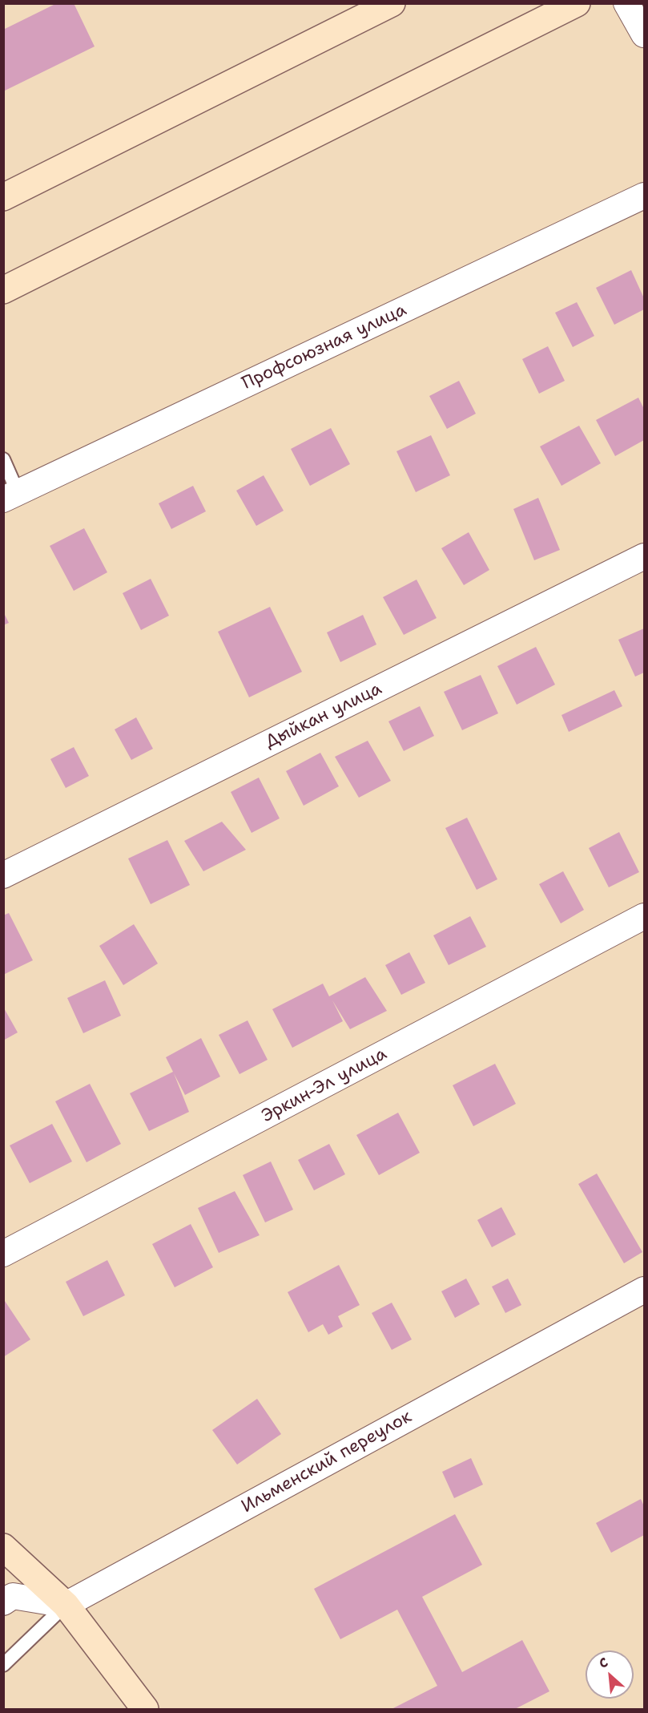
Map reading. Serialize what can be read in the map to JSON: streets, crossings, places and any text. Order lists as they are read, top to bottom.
{
  "streets": {
    "street": [
      "Профсоюзная улица",
      "Дыйкан улица",
      "Эркин-Эл улица",
      "Ильменский переулок"
    ]
  },
  "north": "top left"
}
